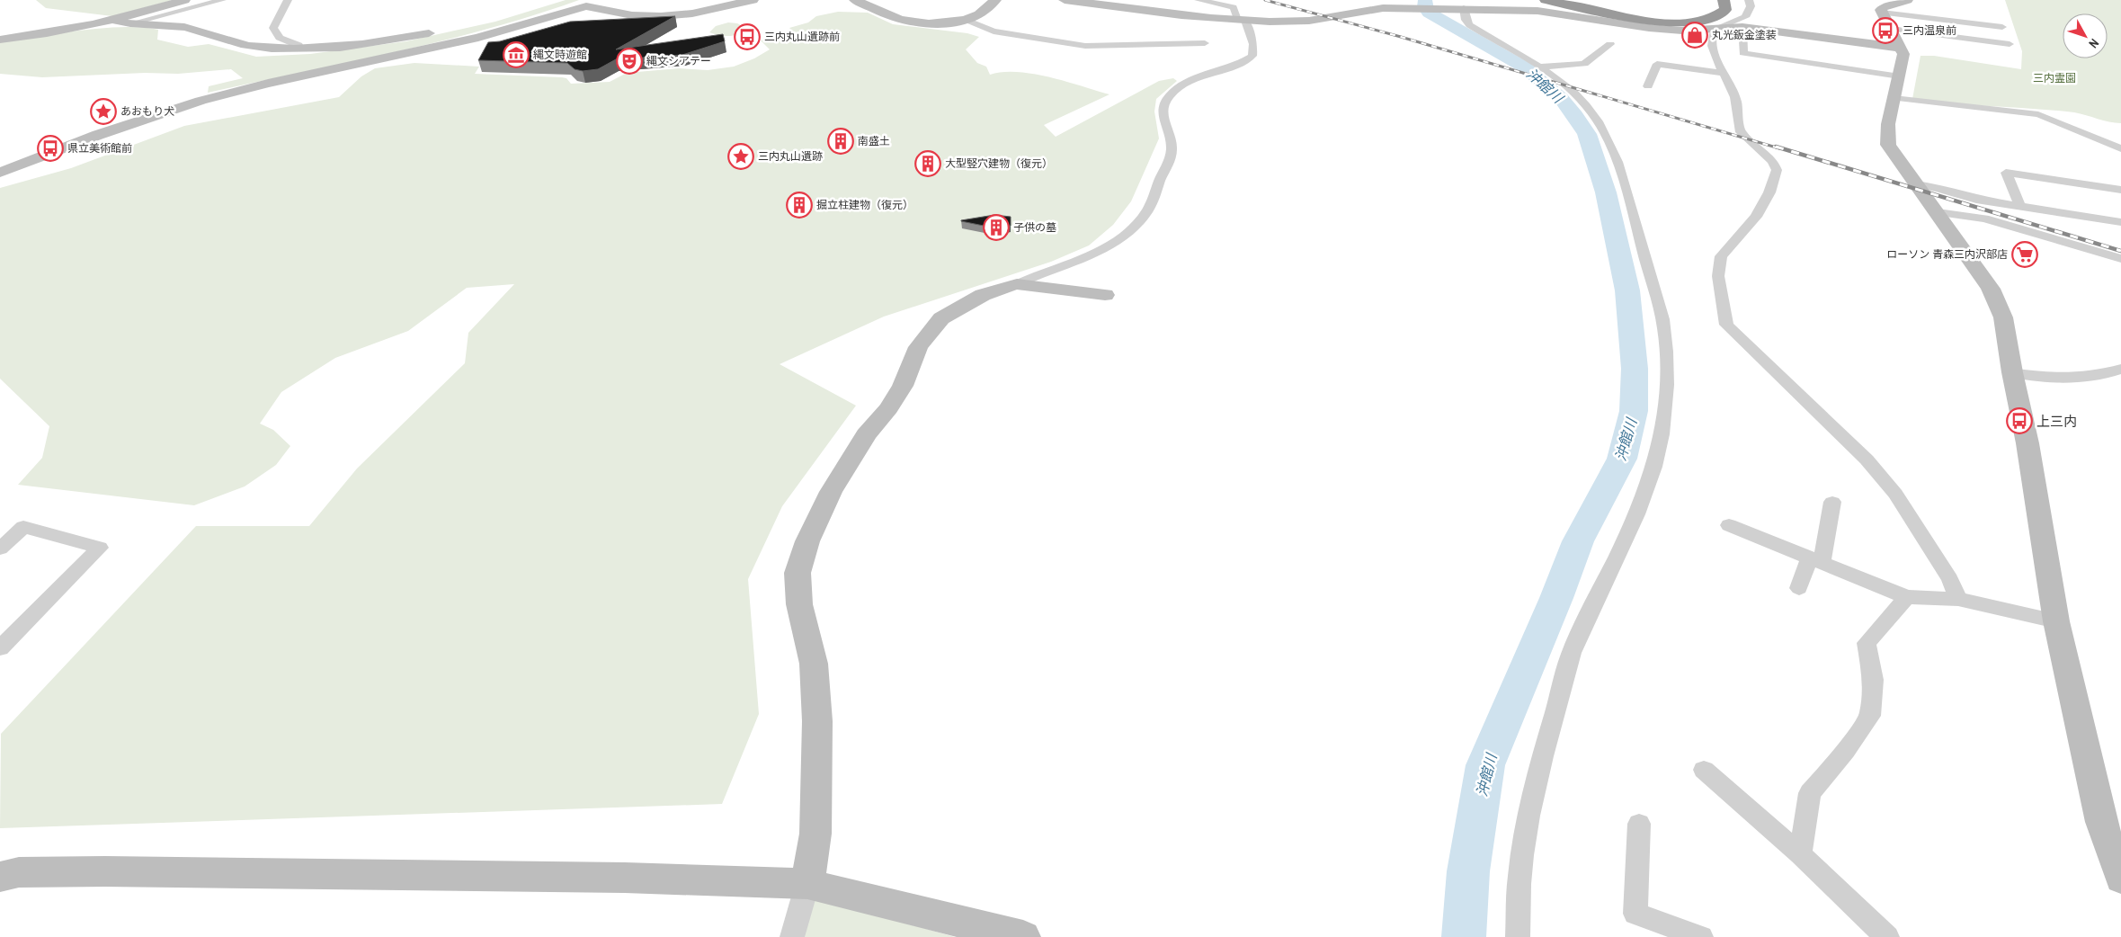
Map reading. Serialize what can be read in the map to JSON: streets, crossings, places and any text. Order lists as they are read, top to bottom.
{
  "water": ["沖館川"],
  "parks": ["三内霊園"],
  "places": {
    "bus stop": [
      "三内温泉前",
      "三内丸山遺跡前",
      "県立美術館前",
      "上三内"
    ],
    "shop": ["丸光鈑金塗装"],
    "museum": ["縄文時遊館"],
    "theatre": ["縄文シアテー"],
    "place": ["あおもり犬", "三内丸山遺跡"],
    "building": [
      "南盛土",
      "大型竪穴建物（復元）",
      "掘立柱建物（復元）",
      "子供の墓"
    ],
    "supermarket": ["ローソン 青森三内沢部店"]
  },
  "north": "bottom right"
}
